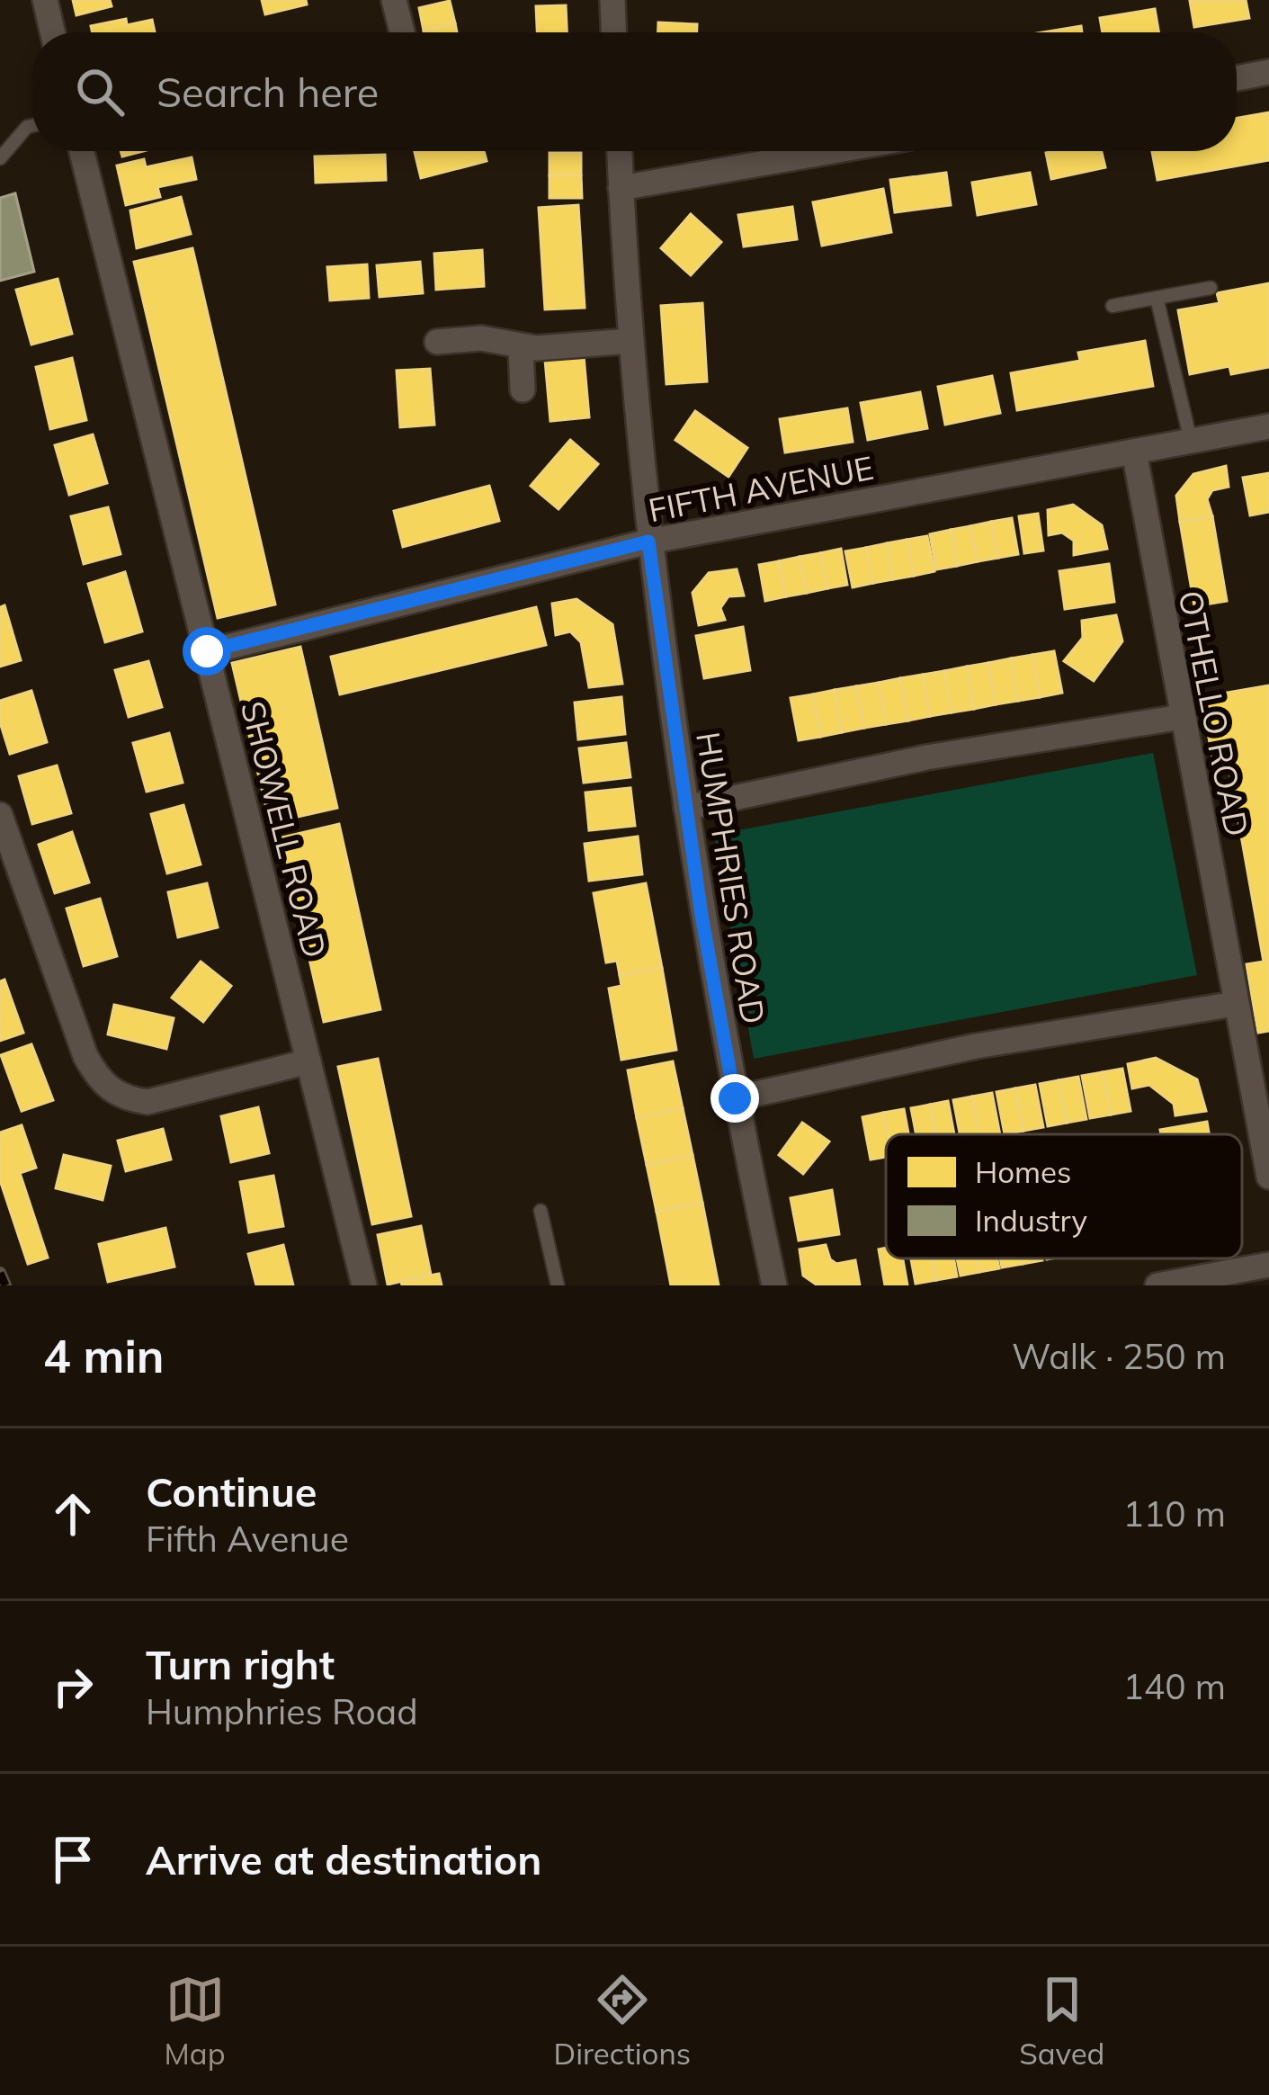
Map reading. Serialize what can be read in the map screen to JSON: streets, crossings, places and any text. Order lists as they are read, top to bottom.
{
  "streets": {
    "street": [
      "FIFTH AVENUE",
      "OTHELLO ROAD",
      "SHOWELL ROAD",
      "HUMPHRIES ROAD"
    ]
  },
  "crossings": [
    ["FIFTH AVENUE", "OTHELLO ROAD"],
    ["FIFTH AVENUE", "SHOWELL ROAD"],
    ["FIFTH AVENUE", "HUMPHRIES ROAD"]
  ],
  "legend": ["Homes", "Industry"],
  "page": {
    "search": "Search here",
    "heading": ["4 min", "Walk · 250 m"],
    "list": [
      ["Continue", "Fifth Avenue", "110 m"],
      ["Turn right", "Humphries Road", "140 m"],
      "Arrive at destination"
    ],
    "nav": ["Map", "Directions", "Saved"]
  }
}
